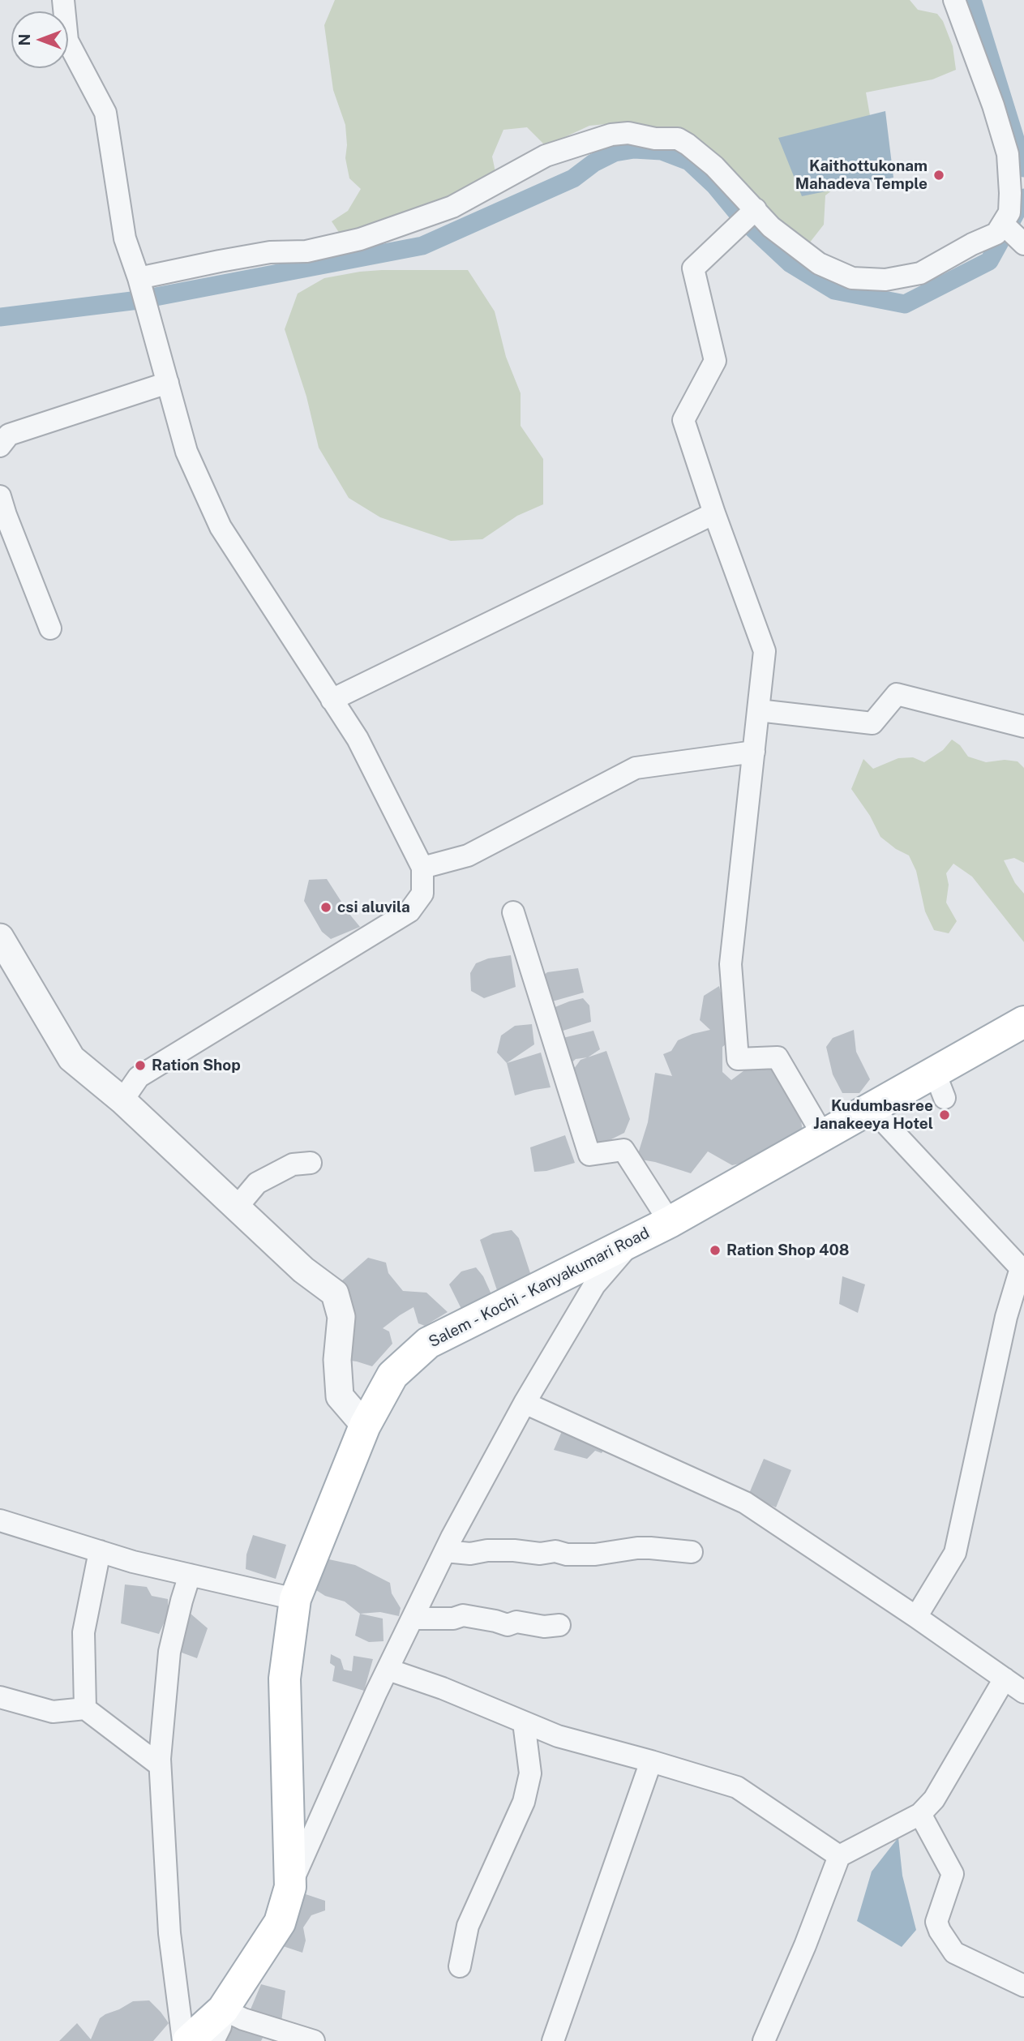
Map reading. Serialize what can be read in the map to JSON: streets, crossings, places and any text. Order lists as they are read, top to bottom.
{
  "streets": {
    "main road": ["Salem - Kochi - Kanyakumari Road"]
  },
  "places": [
    "Kaithottukonam Mahadeva Temple",
    "csi aluvila",
    "Ration Shop",
    "Kudumbasree Janakeeya Hotel",
    "Ration Shop 408"
  ],
  "north": "left"
}
